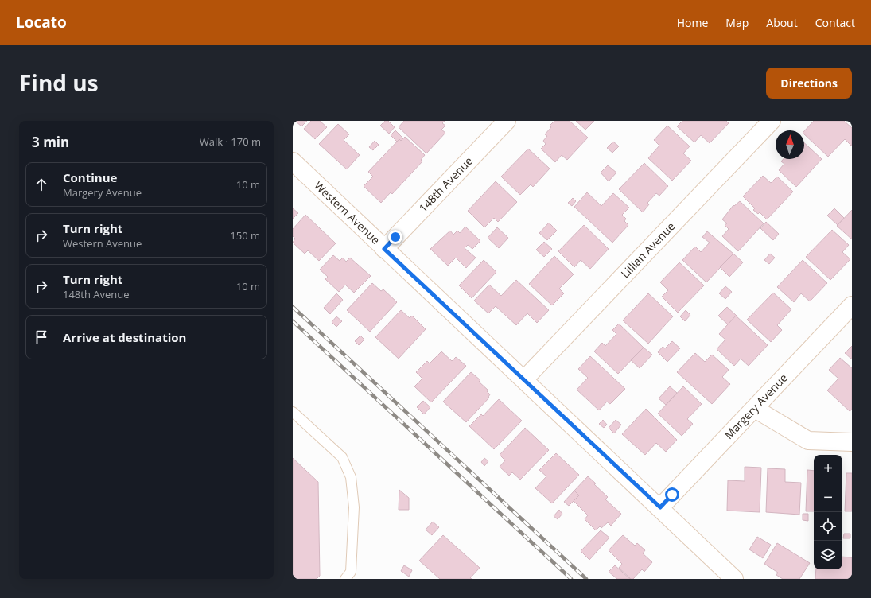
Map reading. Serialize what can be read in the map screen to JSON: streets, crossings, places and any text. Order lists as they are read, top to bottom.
{
  "streets": {
    "street": [
      "148th Avenue",
      "Western Avenue",
      "Lillian Avenue",
      "Margery Avenue"
    ]
  },
  "crossings": [
    ["148th Avenue", "Western Avenue"],
    ["Western Avenue", "Lillian Avenue"],
    ["Western Avenue", "Margery Avenue"]
  ],
  "north": "top",
  "page": {
    "header": "Locato",
    "nav": [
      "Home",
      "Map",
      "About",
      "Contact"
    ],
    "title": "Find us",
    "buttons": "Directions",
    "heading": ["3 min", "Walk · 170 m"],
    "list": [
      ["Continue", "Margery Avenue", "10 m"],
      ["Turn right", "Western Avenue", "150 m"],
      ["Turn right", "148th Avenue", "10 m"],
      "Arrive at destination"
    ],
    "map_buttons": ["+", "−"]
  }
}
